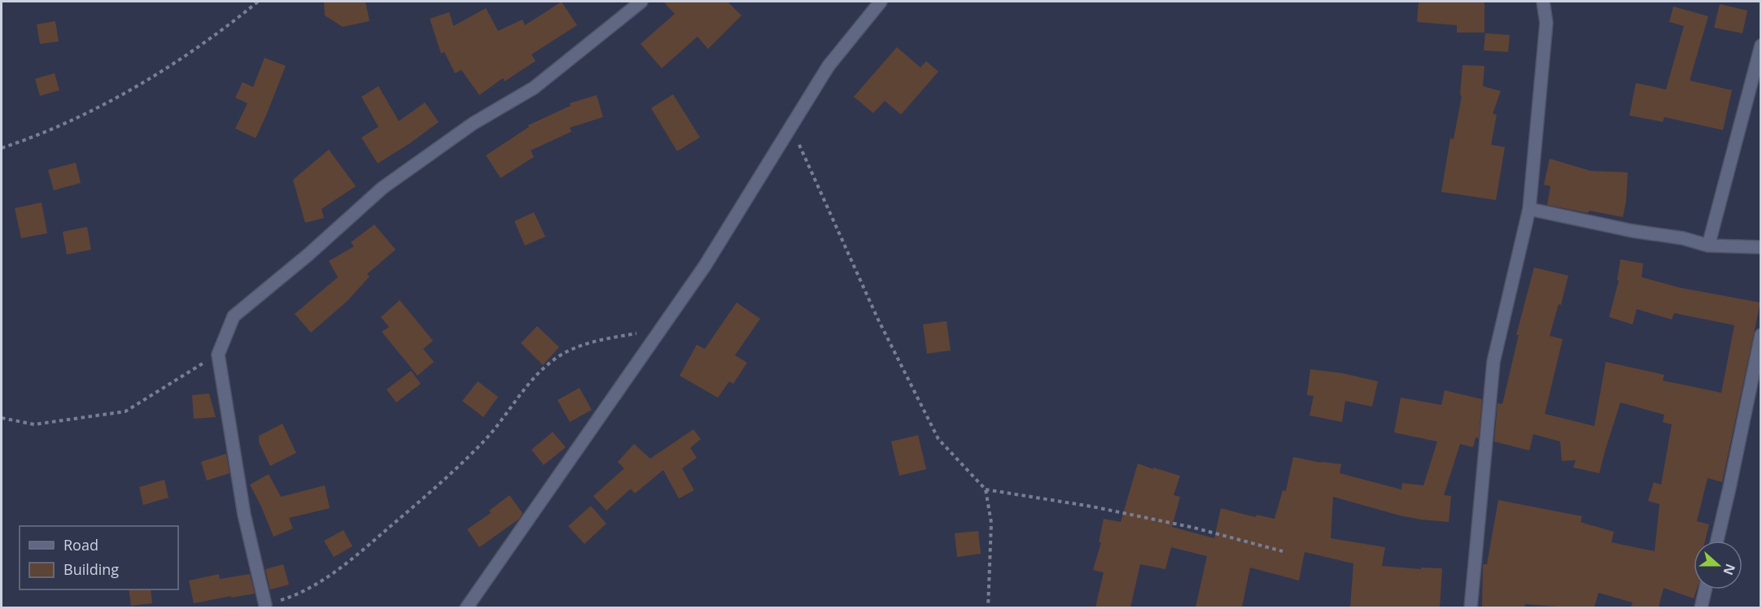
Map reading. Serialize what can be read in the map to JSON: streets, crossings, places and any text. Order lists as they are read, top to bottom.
{
  "legend": ["Road", "Building"],
  "north": "right"
}
